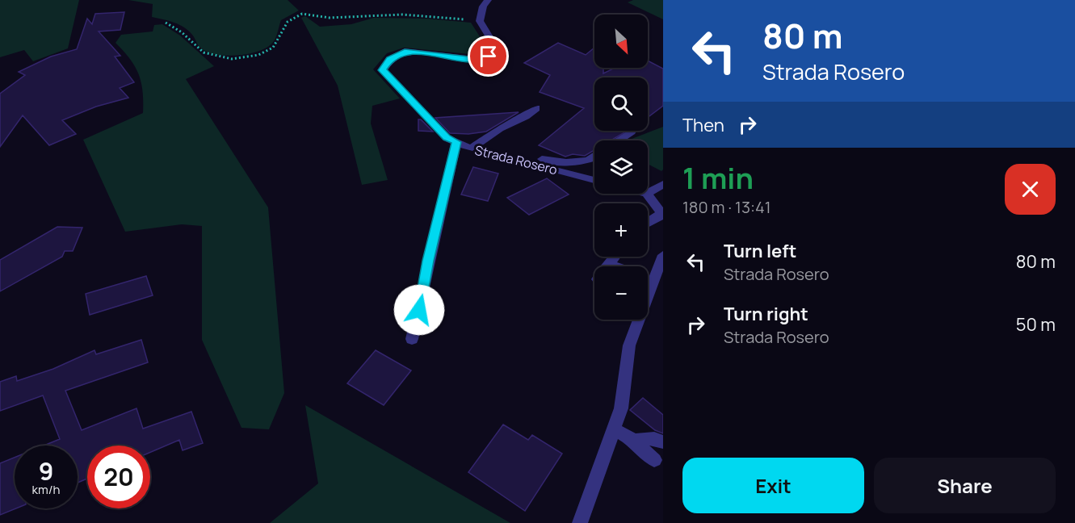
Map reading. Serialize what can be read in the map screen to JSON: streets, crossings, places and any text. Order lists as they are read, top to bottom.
{
  "streets": {
    "street": ["Strada Rosero"]
  },
  "north": "bottom right",
  "page": {
    "turn": ["80 m", "Strada Rosero"],
    "map_buttons": ["+", "−"],
    "then": "Then",
    "heading": ["1 min", "180 m · 13:41"],
    "list": [
      {
        "name": "Turn left",
        "note": "Strada Rosero",
        "value": "80 m"
      },
      {
        "name": "Turn right",
        "note": "Strada Rosero",
        "value": "50 m"
      }
    ],
    "speed": "9 km/h",
    "limit": "20",
    "buttons": ["Exit", "Share"]
  }
}
